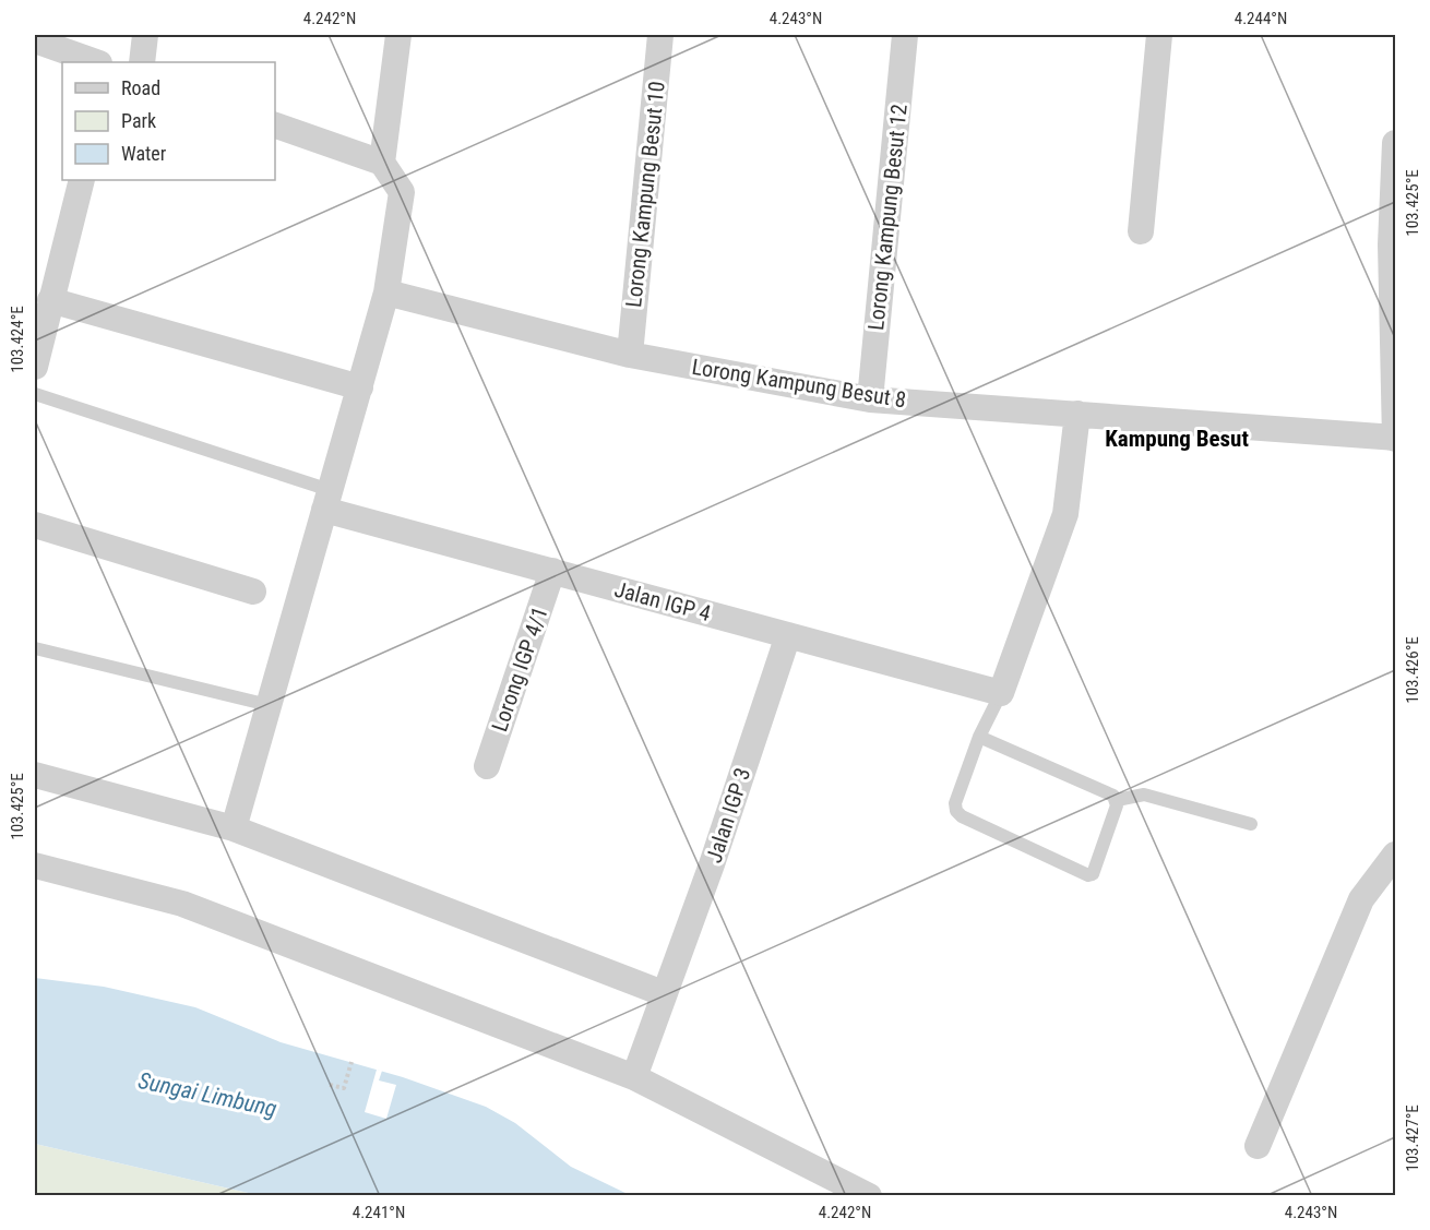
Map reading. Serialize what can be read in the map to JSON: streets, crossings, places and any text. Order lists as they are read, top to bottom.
{
  "streets": {
    "street": [
      "Lorong Kampung Besut 10",
      "Lorong Kampung Besut 12",
      "Lorong Kampung Besut 8",
      "Jalan IGP 4",
      "Lorong IGP 4/1",
      "Jalan IGP 3"
    ]
  },
  "crossings": [
    ["Lorong Kampung Besut 10", "Lorong Kampung Besut 8"],
    ["Lorong Kampung Besut 12", "Lorong Kampung Besut 8"],
    ["Jalan IGP 4", "Lorong IGP 4/1"],
    ["Jalan IGP 4", "Jalan IGP 3"]
  ],
  "districts": ["Kampung Besut"],
  "water": ["Sungai Limbung"],
  "legend": ["Road", "Park", "Water"],
  "coordinates": [
    "4.242°N",
    "4.243°N",
    "4.244°N",
    "103.425°E",
    "103.424°E",
    "103.426°E",
    "103.427°E",
    "4.241°N"
  ]
}
